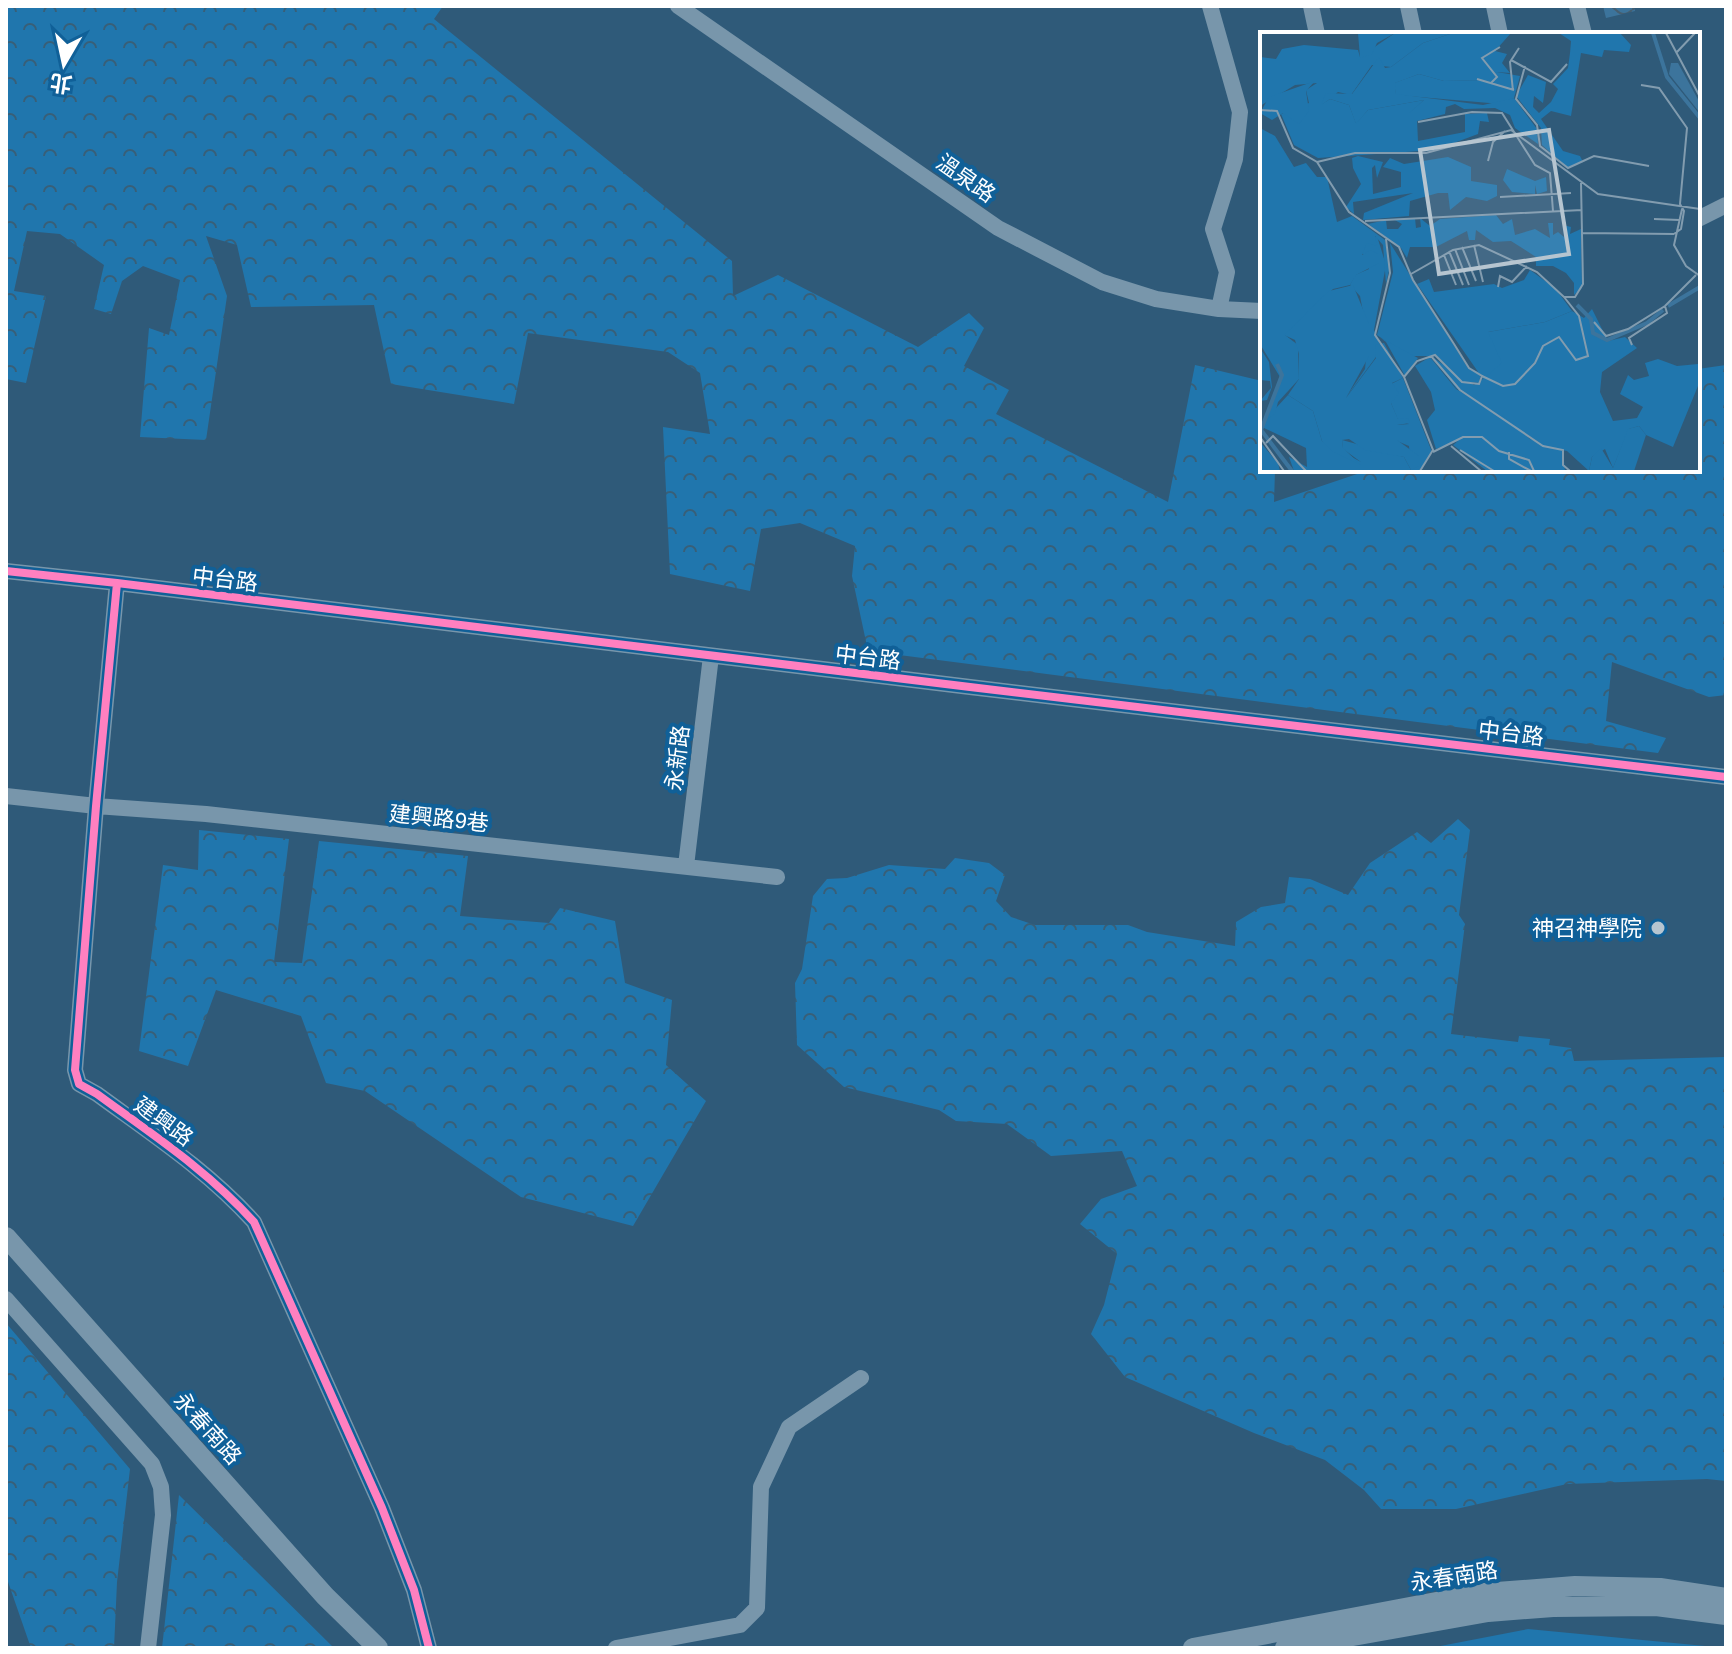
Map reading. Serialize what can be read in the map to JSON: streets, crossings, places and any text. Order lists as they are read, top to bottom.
{
  "streets": {
    "street": [
      "溫泉路",
      "中台路",
      "永新路",
      "建興路9巷",
      "建興路",
      "永春南路"
    ]
  },
  "crossings": [
    ["中台路", "永新路"],
    ["中台路", "建興路"],
    ["永新路", "建興路9巷"],
    ["建興路9巷", "建興路"]
  ],
  "places": ["神召神學院"],
  "north": "bottom"
}
